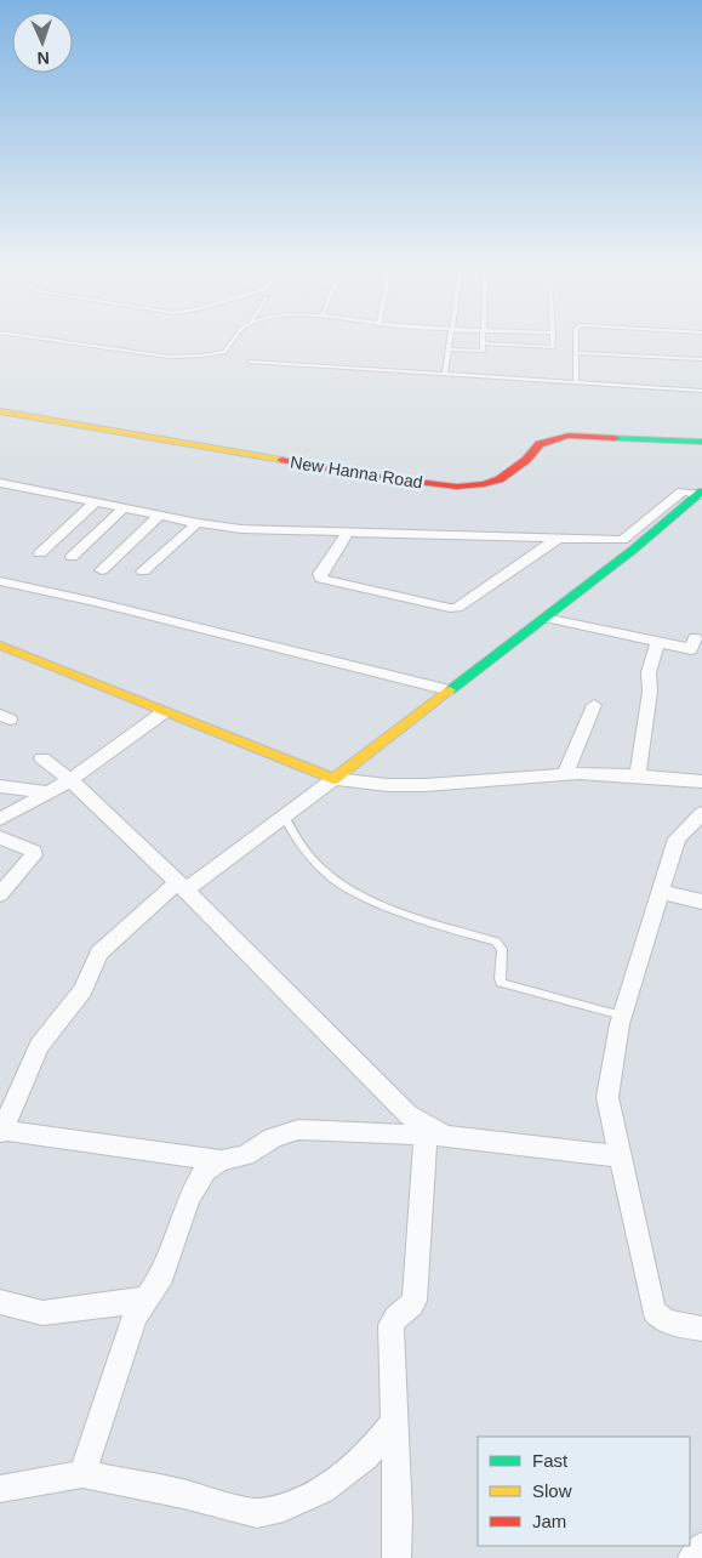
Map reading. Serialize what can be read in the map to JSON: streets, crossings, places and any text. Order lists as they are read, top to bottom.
{
  "streets": {
    "main road": ["New Hanna Road"]
  },
  "legend": ["Fast", "Slow", "Jam"],
  "north": "bottom"
}
